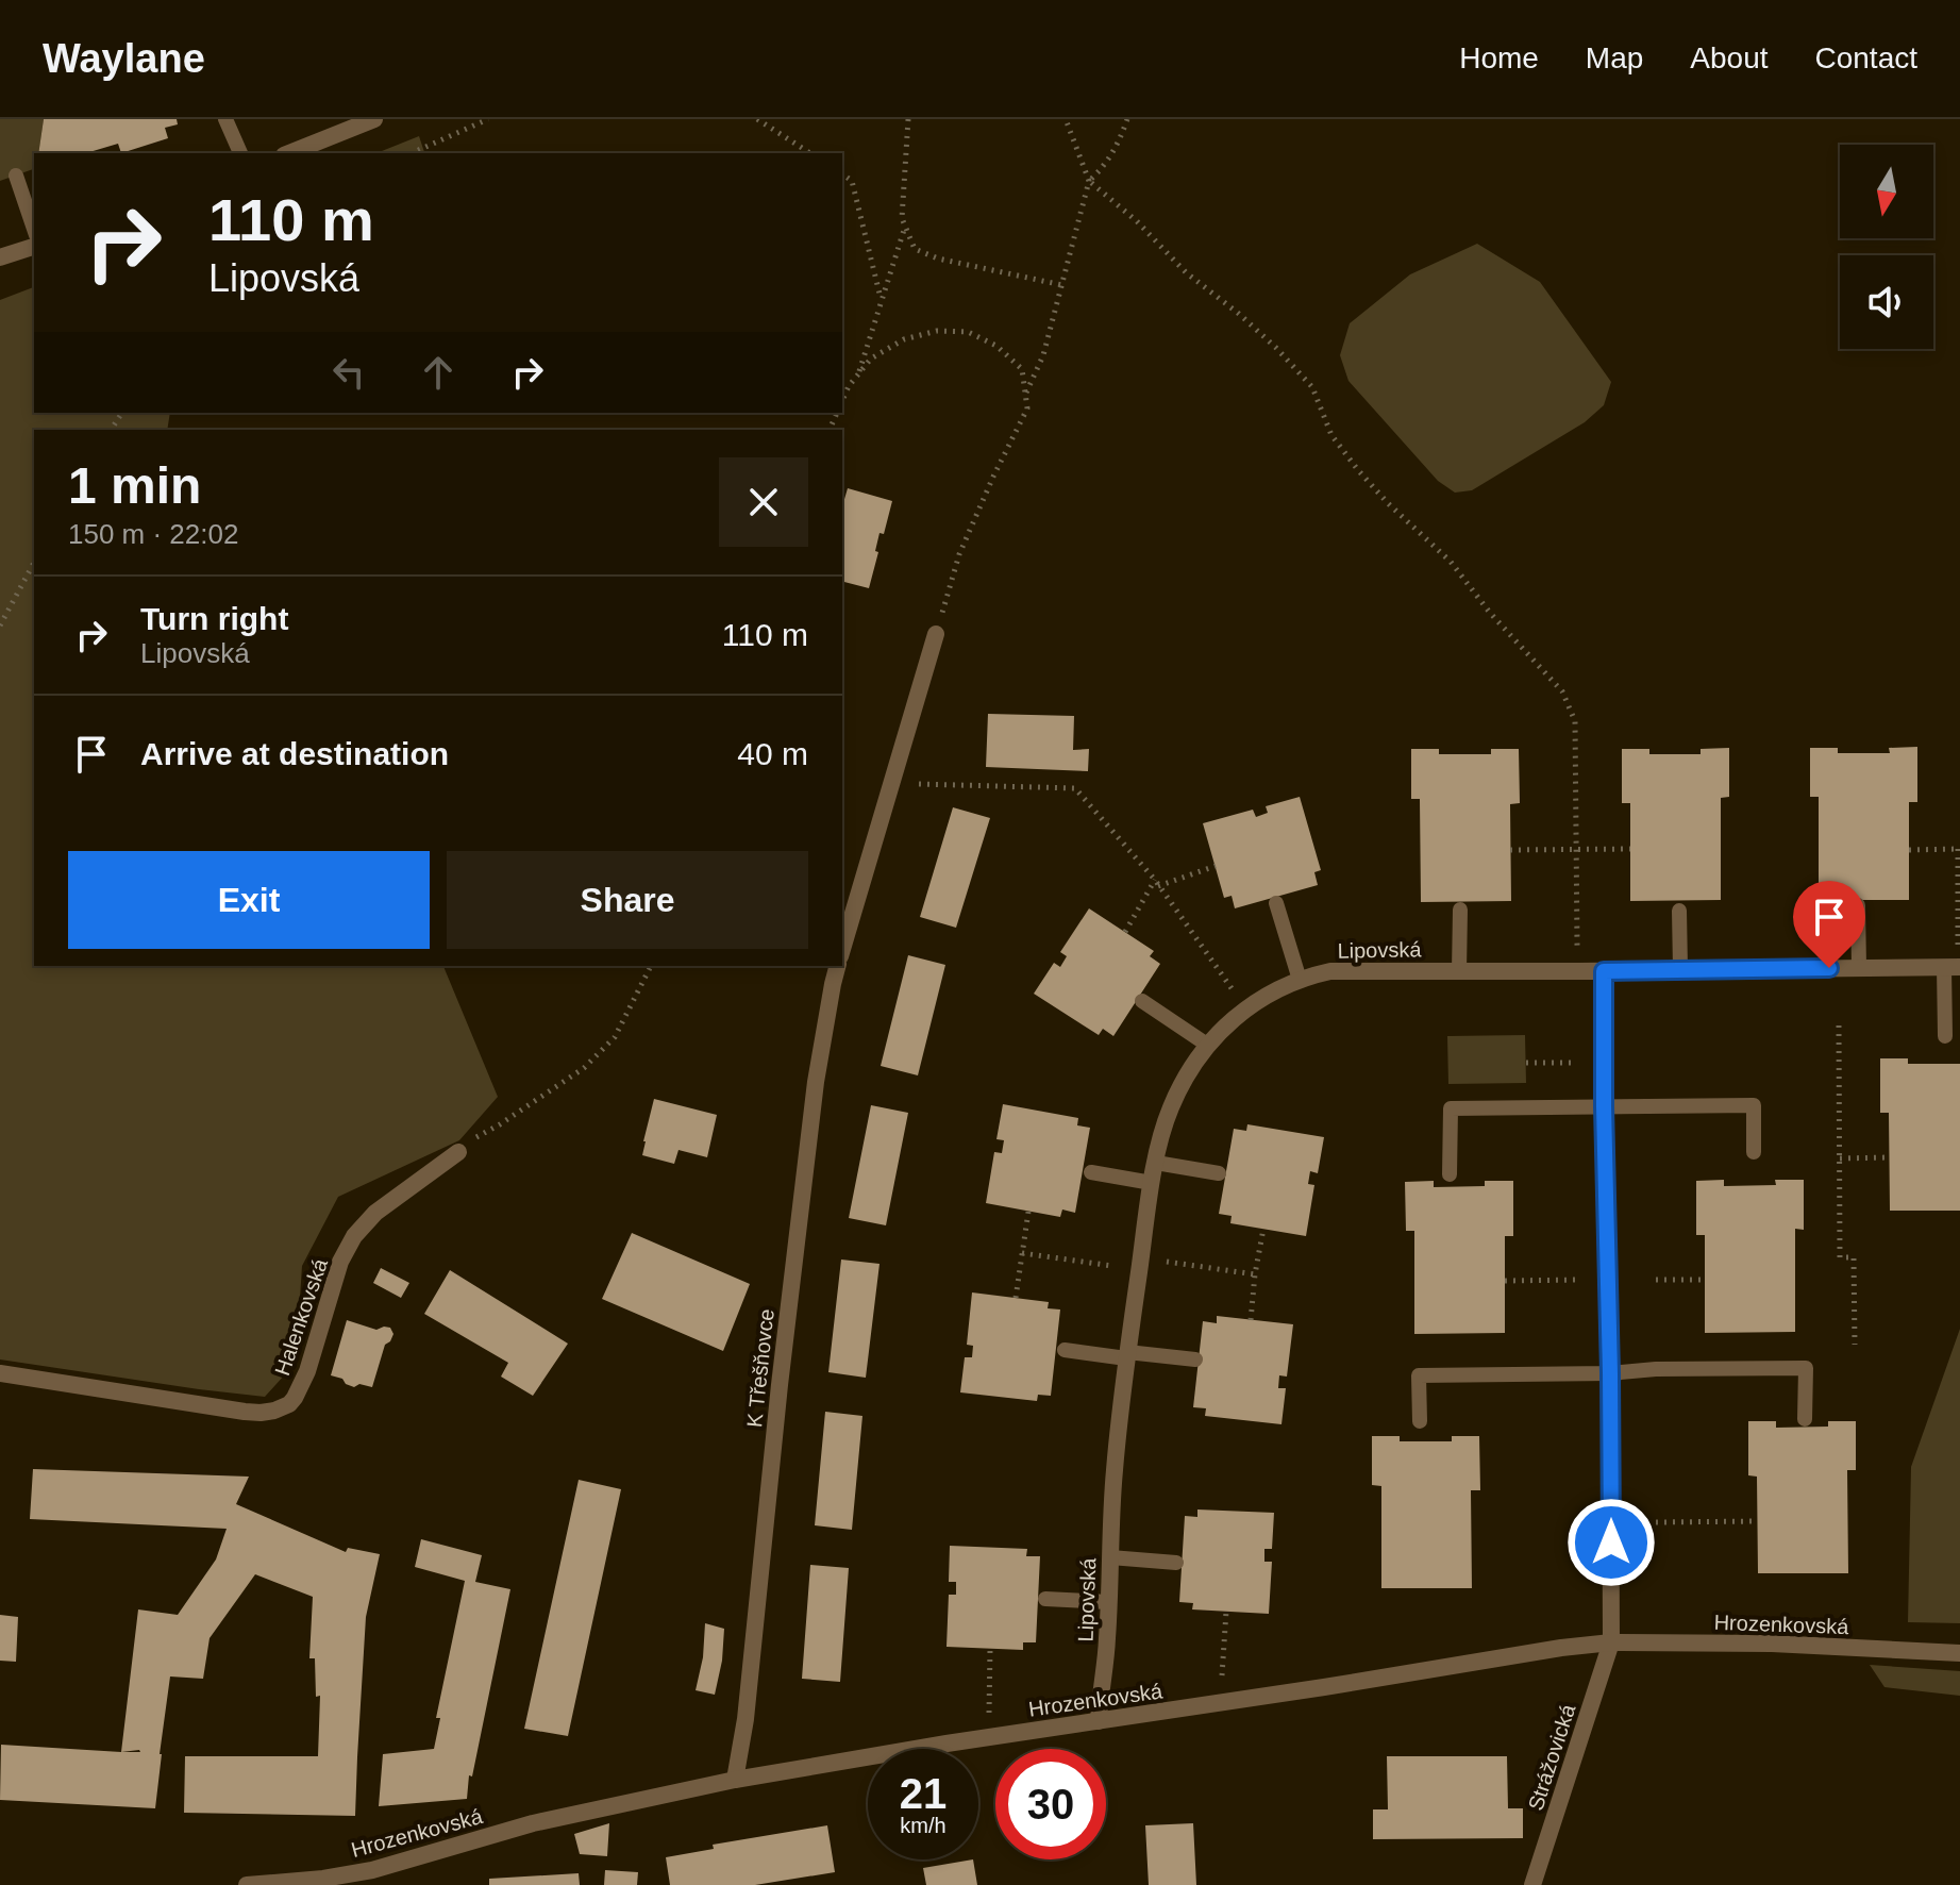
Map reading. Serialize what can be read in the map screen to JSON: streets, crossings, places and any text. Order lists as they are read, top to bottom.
{
  "streets": {
    "street": [
      "Lipovská",
      "Halenkovská",
      "K Třešňovce",
      "Hrozenkovská",
      "Strážovická"
    ]
  },
  "crossings": [
    ["Lipovská", "Hrozenkovská"],
    ["Lipovská", "Strážovická"],
    ["K Třešňovce", "Hrozenkovská"],
    ["Hrozenkovská", "Strážovická"]
  ],
  "north": "bottom",
  "page": {
    "header": "Waylane",
    "nav": [
      "Home",
      "Map",
      "About",
      "Contact"
    ],
    "turn": ["110 m", "Lipovská"],
    "heading": ["1 min", "150 m · 22:02"],
    "list": [
      {
        "name": "Turn right",
        "note": "Lipovská",
        "value": "110 m"
      },
      {
        "name": "Arrive at destination",
        "value": "40 m"
      }
    ],
    "buttons": ["Exit", "Share"],
    "speed": "21 km/h",
    "limit": "30"
  }
}
